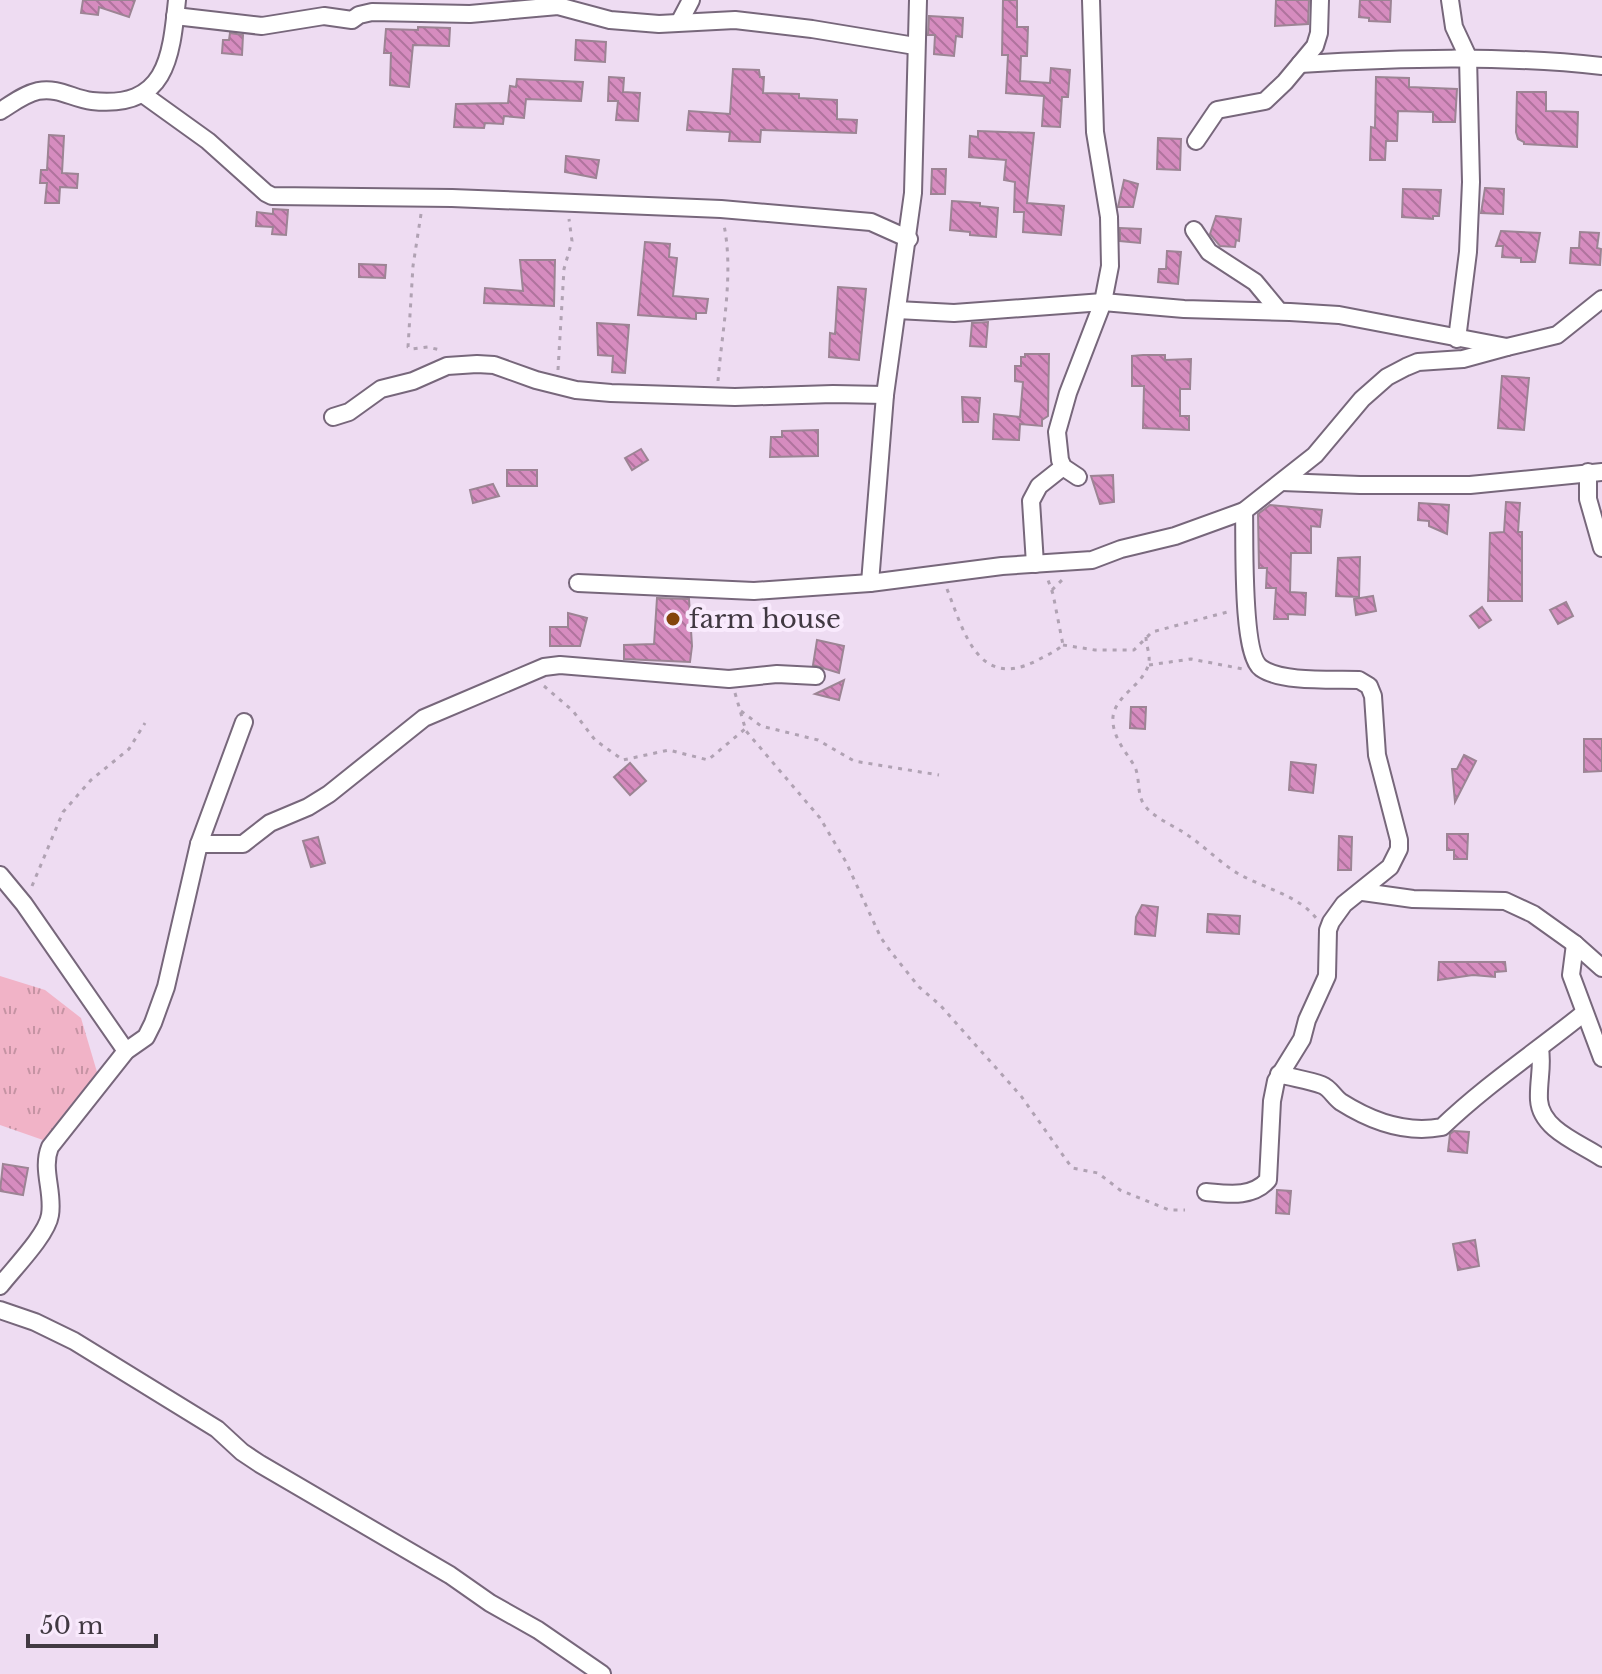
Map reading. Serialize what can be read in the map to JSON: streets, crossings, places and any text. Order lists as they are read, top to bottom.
{
  "places": ["farm house"],
  "scale_bar": "50 m"
}
